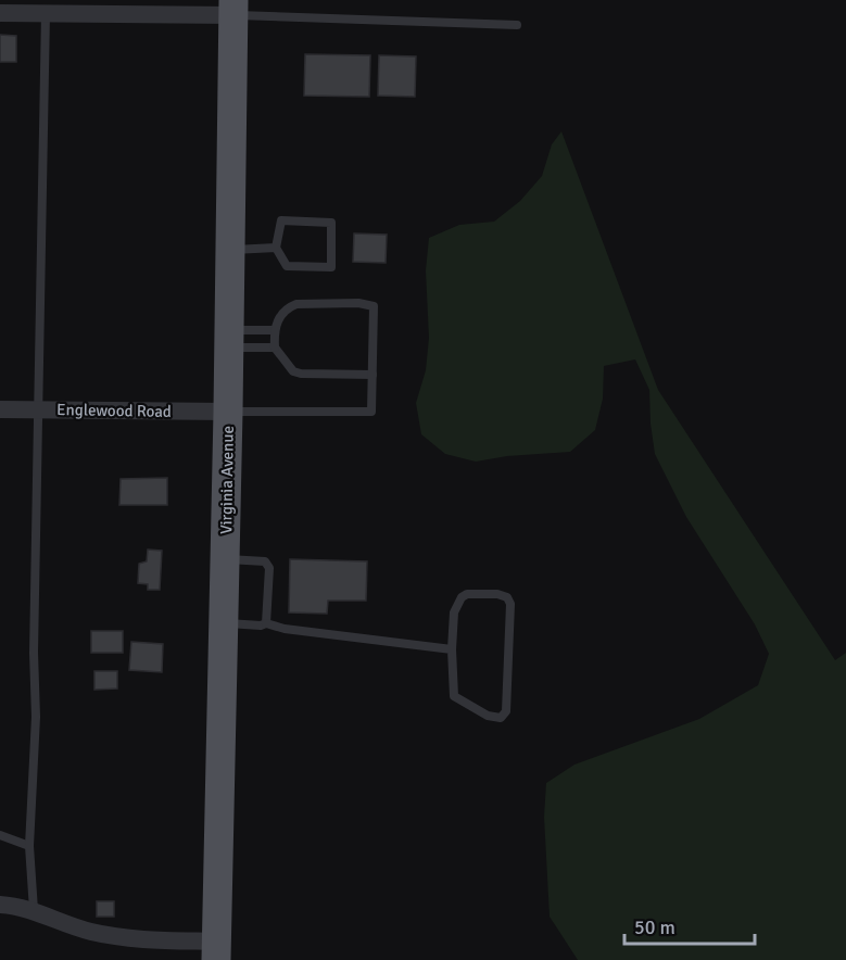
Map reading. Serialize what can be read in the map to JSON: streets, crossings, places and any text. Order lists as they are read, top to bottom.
{
  "streets": {
    "main road": ["Virginia Avenue"],
    "street": ["Englewood Road"]
  },
  "crossings": [
    ["Englewood Road", "Virginia Avenue"]
  ],
  "scale_bar": "50 m"
}
